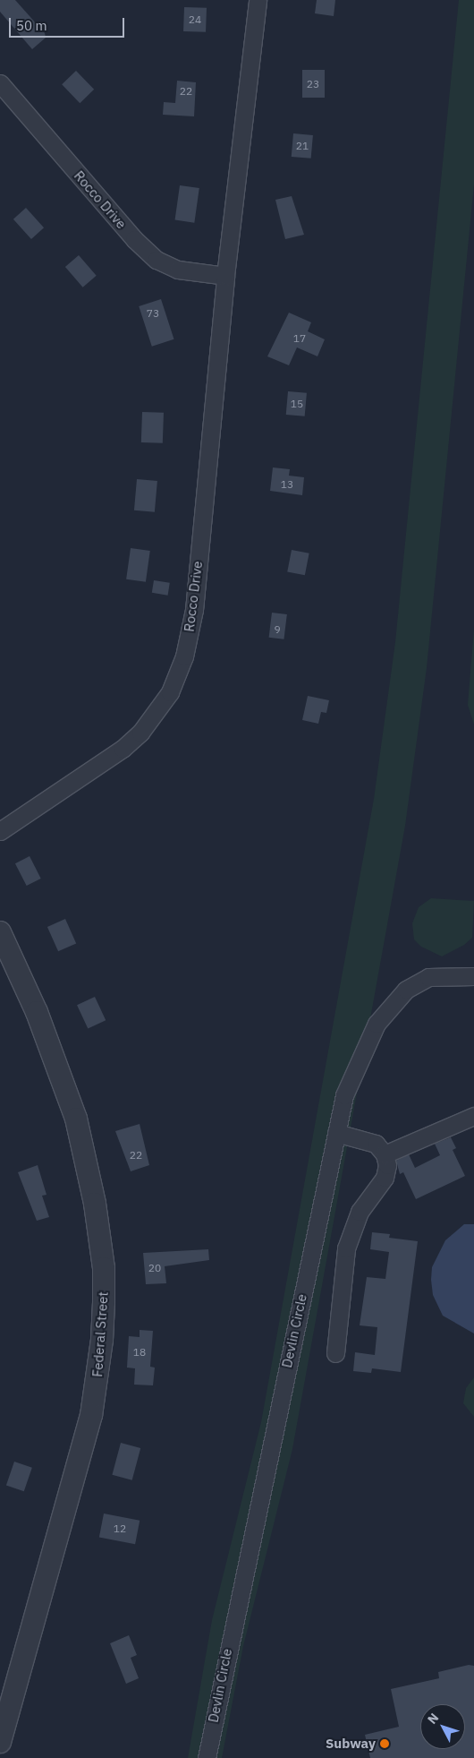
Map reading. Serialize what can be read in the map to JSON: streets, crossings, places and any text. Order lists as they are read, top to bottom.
{
  "streets": {
    "street": ["Rocco Drive", "Devlin Circle", "Federal Street"]
  },
  "places": ["Subway"],
  "house_numbers": [
    "24",
    "23",
    "22",
    "21",
    "73",
    "17",
    "15",
    "13",
    "9",
    "22",
    "20",
    "18",
    "12"
  ],
  "scale_bar": "50 m",
  "north": "top left"
}
